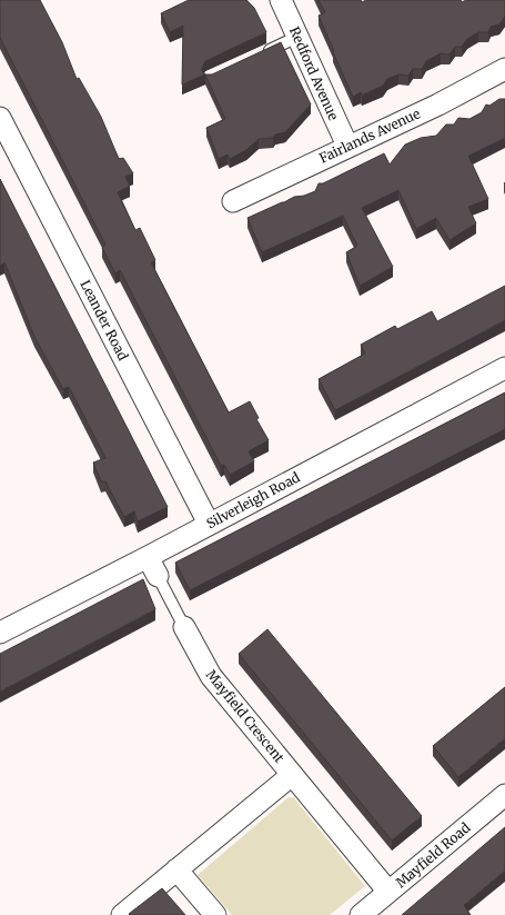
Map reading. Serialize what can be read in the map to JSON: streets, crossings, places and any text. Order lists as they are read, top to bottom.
{
  "streets": {
    "street": [
      "Redford Avenue",
      "Fairlands Avenue",
      "Leander Road",
      "Silverleigh Road",
      "Mayfield Crescent",
      "Mayfield Road"
    ]
  },
  "crossings": [
    ["Redford Avenue", "Fairlands Avenue"],
    ["Leander Road", "Silverleigh Road"],
    ["Silverleigh Road", "Mayfield Crescent"]
  ]
}
